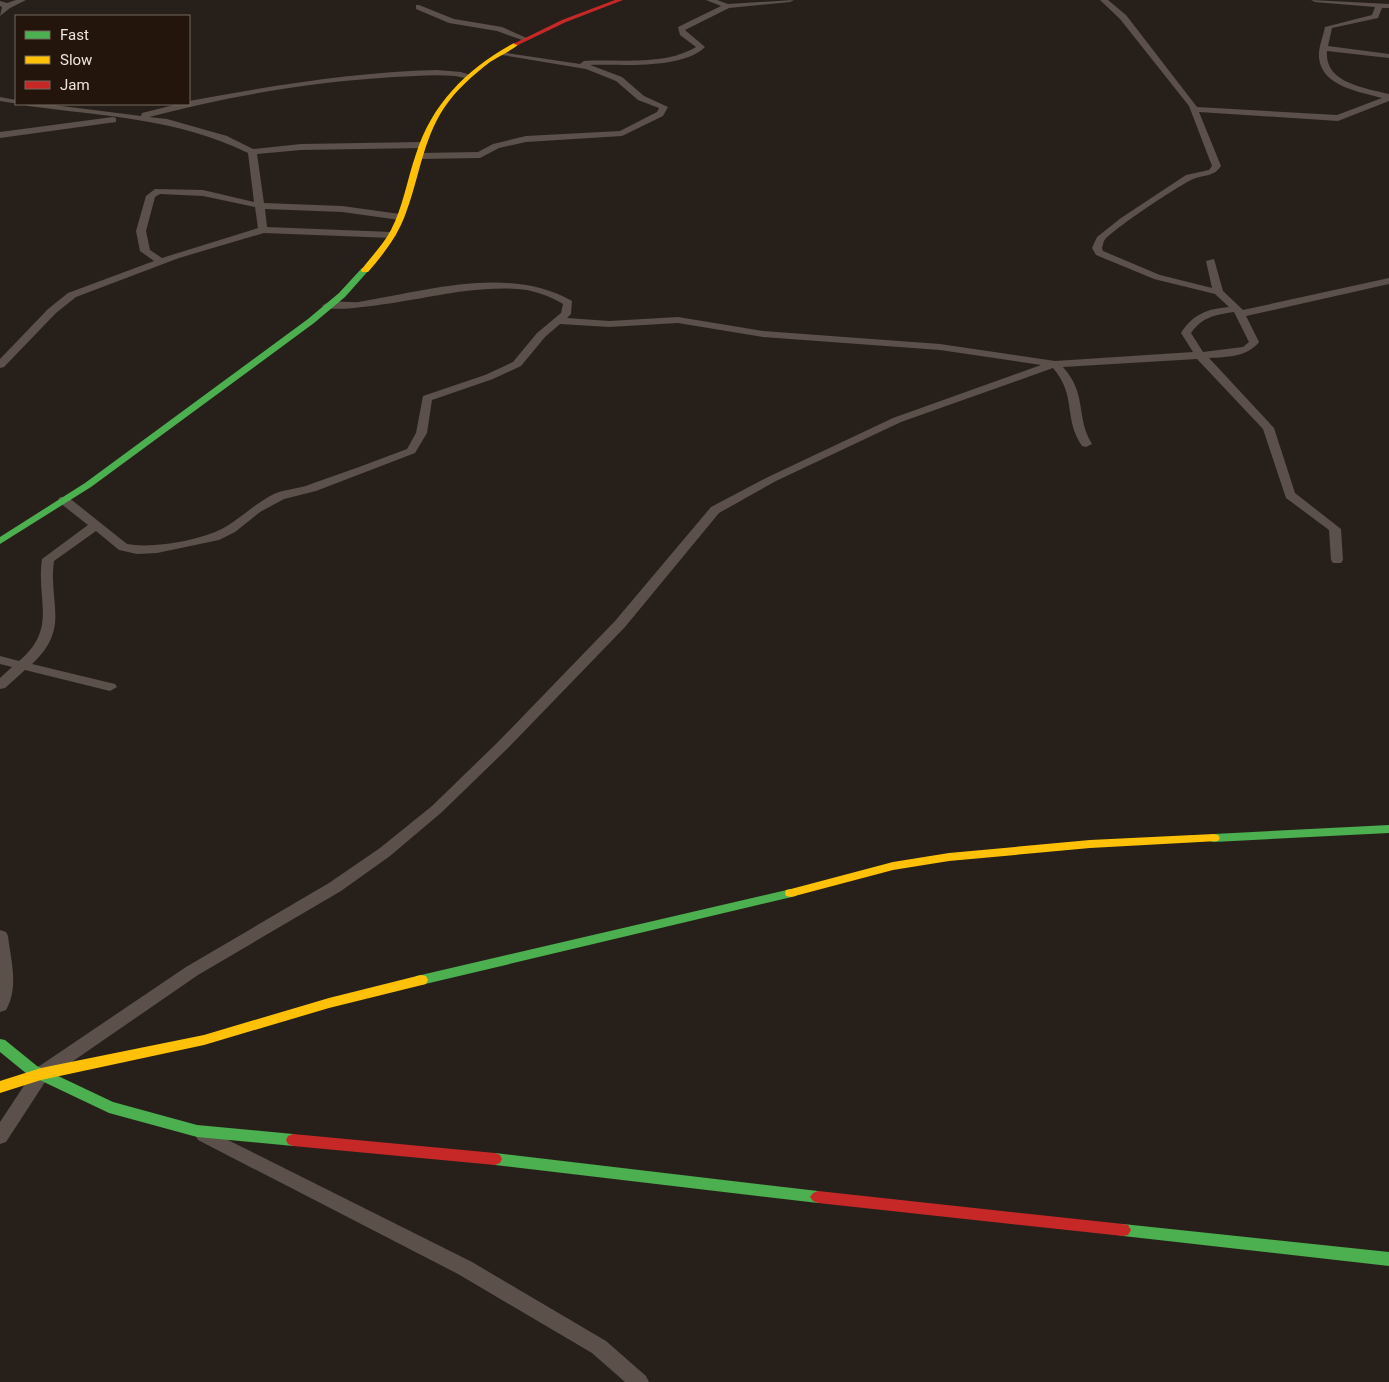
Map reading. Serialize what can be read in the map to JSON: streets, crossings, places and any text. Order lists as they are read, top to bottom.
{
  "legend": ["Fast", "Slow", "Jam"]
}
